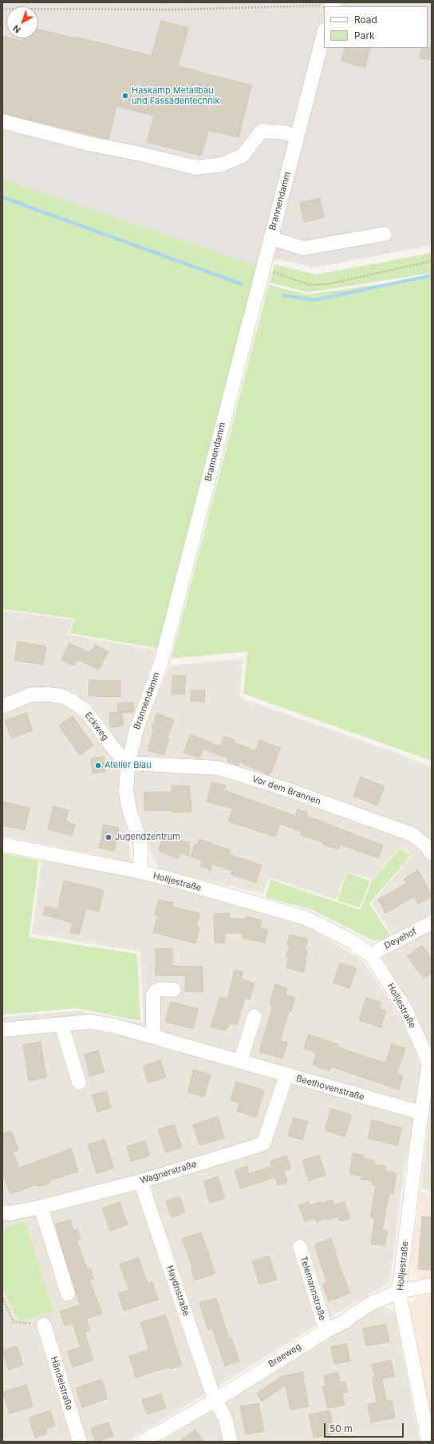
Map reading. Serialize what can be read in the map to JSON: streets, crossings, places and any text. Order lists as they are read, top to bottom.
{
  "streets": {
    "street": [
      "Brannendamm",
      "Eckweg",
      "Vor dem Brannen",
      "Holljestraße",
      "Deyehof",
      "Beethovenstraße",
      "Wagnerstraße",
      "Telemannstraße",
      "Haydnstraße",
      "Breeweg",
      "Händelstraße"
    ]
  },
  "crossings": [
    ["Brannendamm", "Eckweg"],
    ["Brannendamm", "Vor dem Brannen"],
    ["Brannendamm", "Holljestraße"],
    ["Eckweg", "Vor dem Brannen"],
    ["Holljestraße", "Deyehof"],
    ["Holljestraße", "Beethovenstraße"],
    ["Holljestraße", "Breeweg"],
    ["Beethovenstraße", "Wagnerstraße"],
    ["Wagnerstraße", "Haydnstraße"],
    ["Telemannstraße", "Breeweg"],
    ["Haydnstraße", "Breeweg"]
  ],
  "places": ["Haskamp Metallbau und Fassadentechnik", "Atelier Blau", "Jugendzentrum"],
  "legend": ["Road", "Park"],
  "scale_bar": "50 m",
  "north": "bottom left"
}
